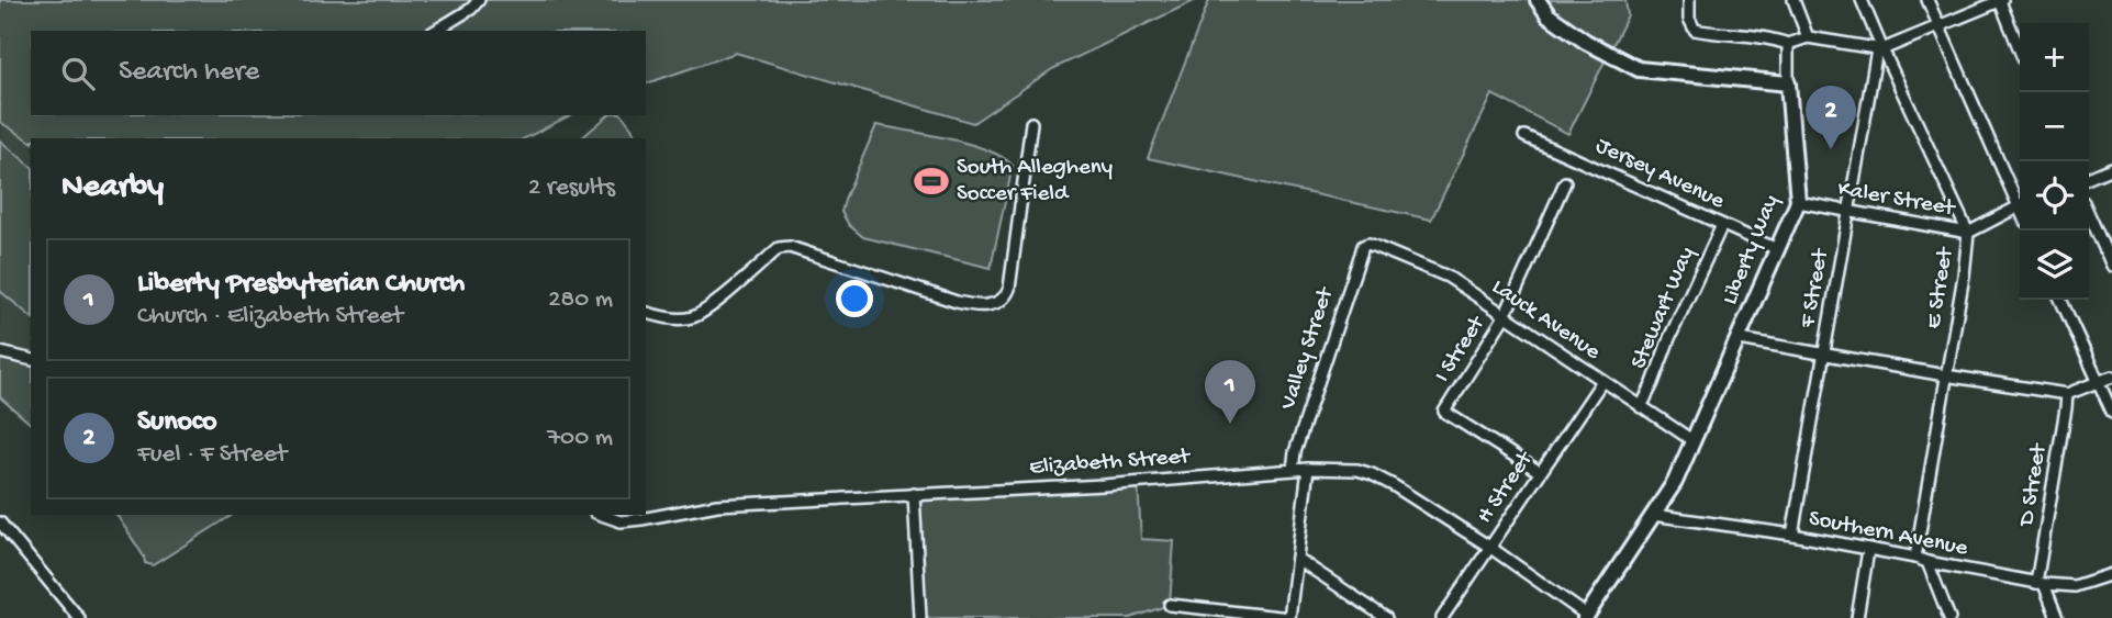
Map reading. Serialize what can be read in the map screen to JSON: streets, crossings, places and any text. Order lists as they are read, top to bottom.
{
  "streets": {
    "street": [
      "Jersey Avenue",
      "Kaler Street",
      "Liberty Way",
      "F Street",
      "E Street",
      "Stewart Way",
      "Lauck Avenue",
      "Valley Street",
      "I Street",
      "Elizabeth Street",
      "D Street",
      "H Street",
      "Southern Avenue"
    ]
  },
  "crossings": [
    ["Jersey Avenue", "Liberty Way"],
    ["Jersey Avenue", "Stewart Way"],
    ["Kaler Street", "Liberty Way"],
    ["Kaler Street", "F Street"],
    ["Kaler Street", "E Street"],
    ["Liberty Way", "Lauck Avenue"],
    ["Liberty Way", "Elizabeth Street"],
    ["Liberty Way", "Southern Avenue"],
    ["F Street", "E Street"],
    ["F Street", "Southern Avenue"],
    ["E Street", "Southern Avenue"],
    ["Stewart Way", "Lauck Avenue"],
    ["Lauck Avenue", "Valley Street"],
    ["Lauck Avenue", "I Street"],
    ["Lauck Avenue", "H Street"],
    ["Valley Street", "Elizabeth Street"],
    ["I Street", "H Street"],
    ["Elizabeth Street", "H Street"],
    ["D Street", "Southern Avenue"]
  ],
  "places": {
    "sports": ["South Allegheny Soccer Field"]
  },
  "page": {
    "map_buttons": ["+", "−"],
    "search": "Search here",
    "pins": ["2", "1"],
    "heading": ["Nearby", "2 results"],
    "list": [
      {
        "mark": "1",
        "name": "Liberty Presbyterian Church",
        "note": "Church · Elizabeth Street",
        "value": "280 m"
      },
      {
        "mark": "2",
        "name": "Sunoco",
        "note": "Fuel · F Street",
        "value": "700 m"
      }
    ]
  }
}
